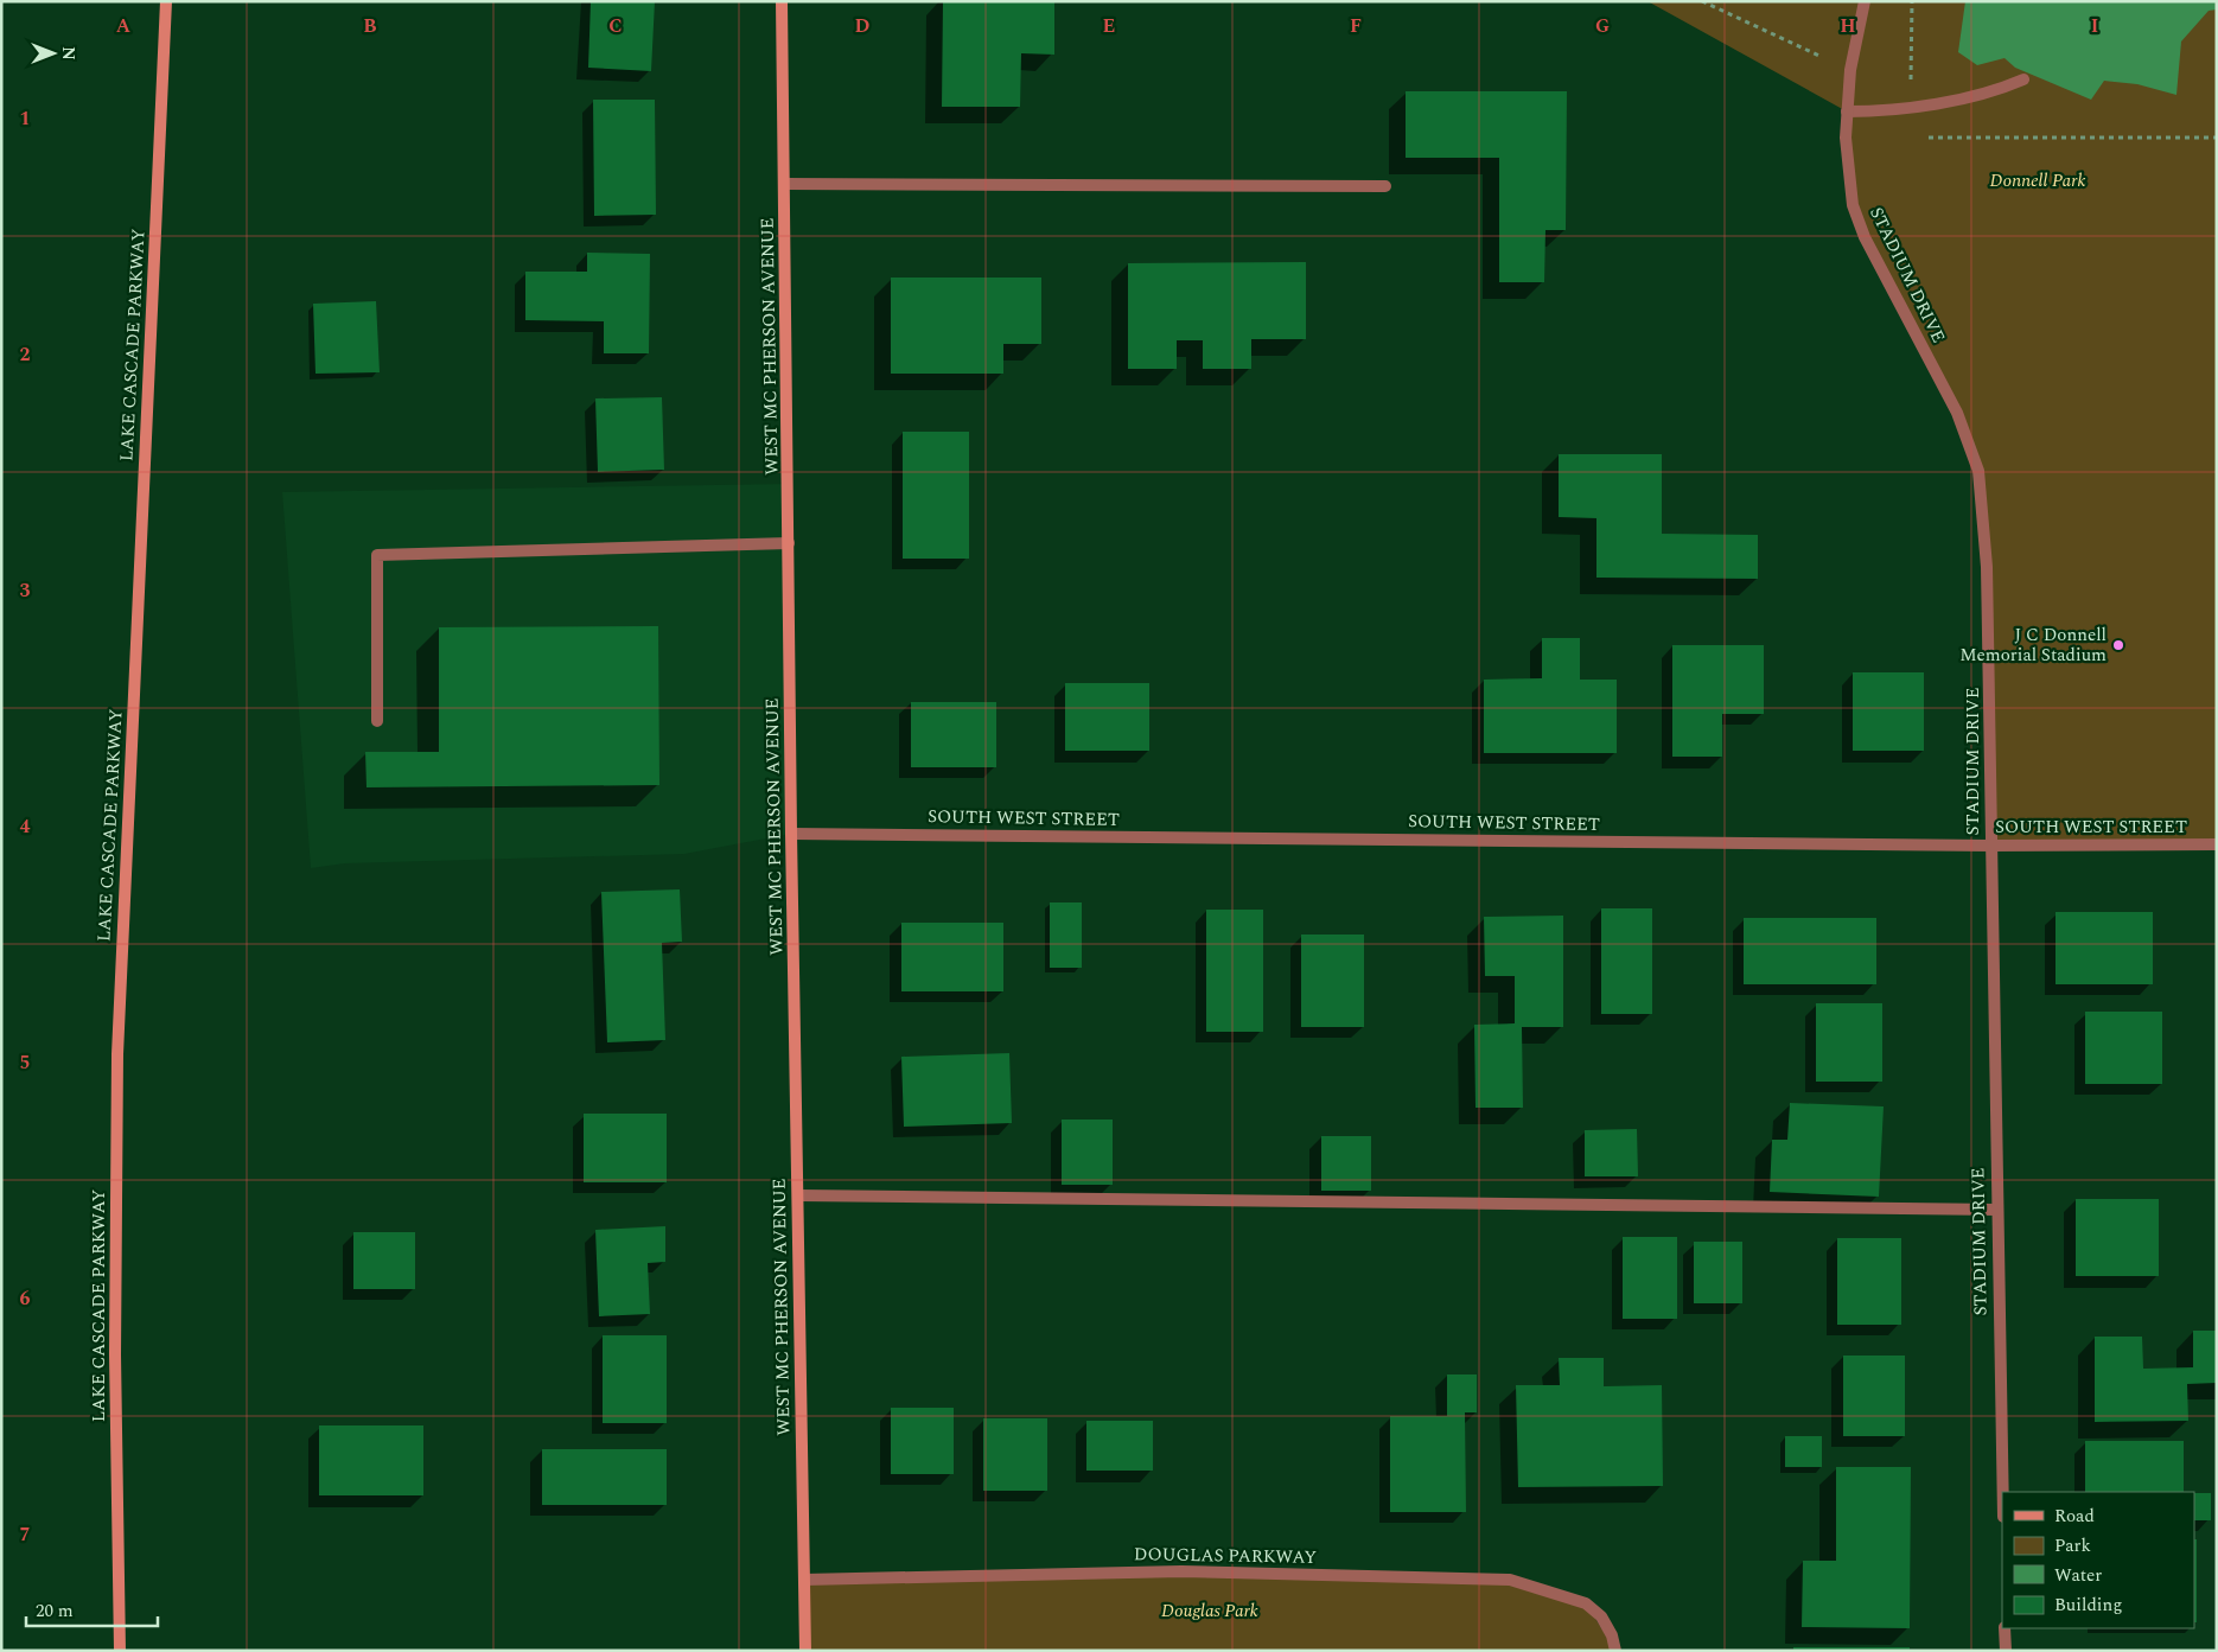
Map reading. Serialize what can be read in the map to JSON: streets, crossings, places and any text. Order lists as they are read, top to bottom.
{
  "streets": {
    "street": [
      "STADIUM DRIVE",
      "LAKE CASCADE PARKWAY",
      "WEST MC PHERSON AVENUE",
      "SOUTH WEST STREET",
      "DOUGLAS PARKWAY"
    ]
  },
  "crossings": [
    ["STADIUM DRIVE", "SOUTH WEST STREET"],
    ["WEST MC PHERSON AVENUE", "SOUTH WEST STREET"],
    ["WEST MC PHERSON AVENUE", "DOUGLAS PARKWAY"]
  ],
  "parks": ["Donnell Park", "Douglas Park"],
  "places": ["J C Donnell Memorial Stadium"],
  "legend": [
    "Road",
    "Park",
    "Water",
    "Building"
  ],
  "scale_bar": "20 m",
  "north": "right",
  "grid": {
    "columns": [
      "A",
      "B",
      "C",
      "D",
      "E",
      "F",
      "G",
      "H",
      "I"
    ],
    "rows": [
      "1",
      "2",
      "3",
      "4",
      "5",
      "6",
      "7"
    ]
  }
}
